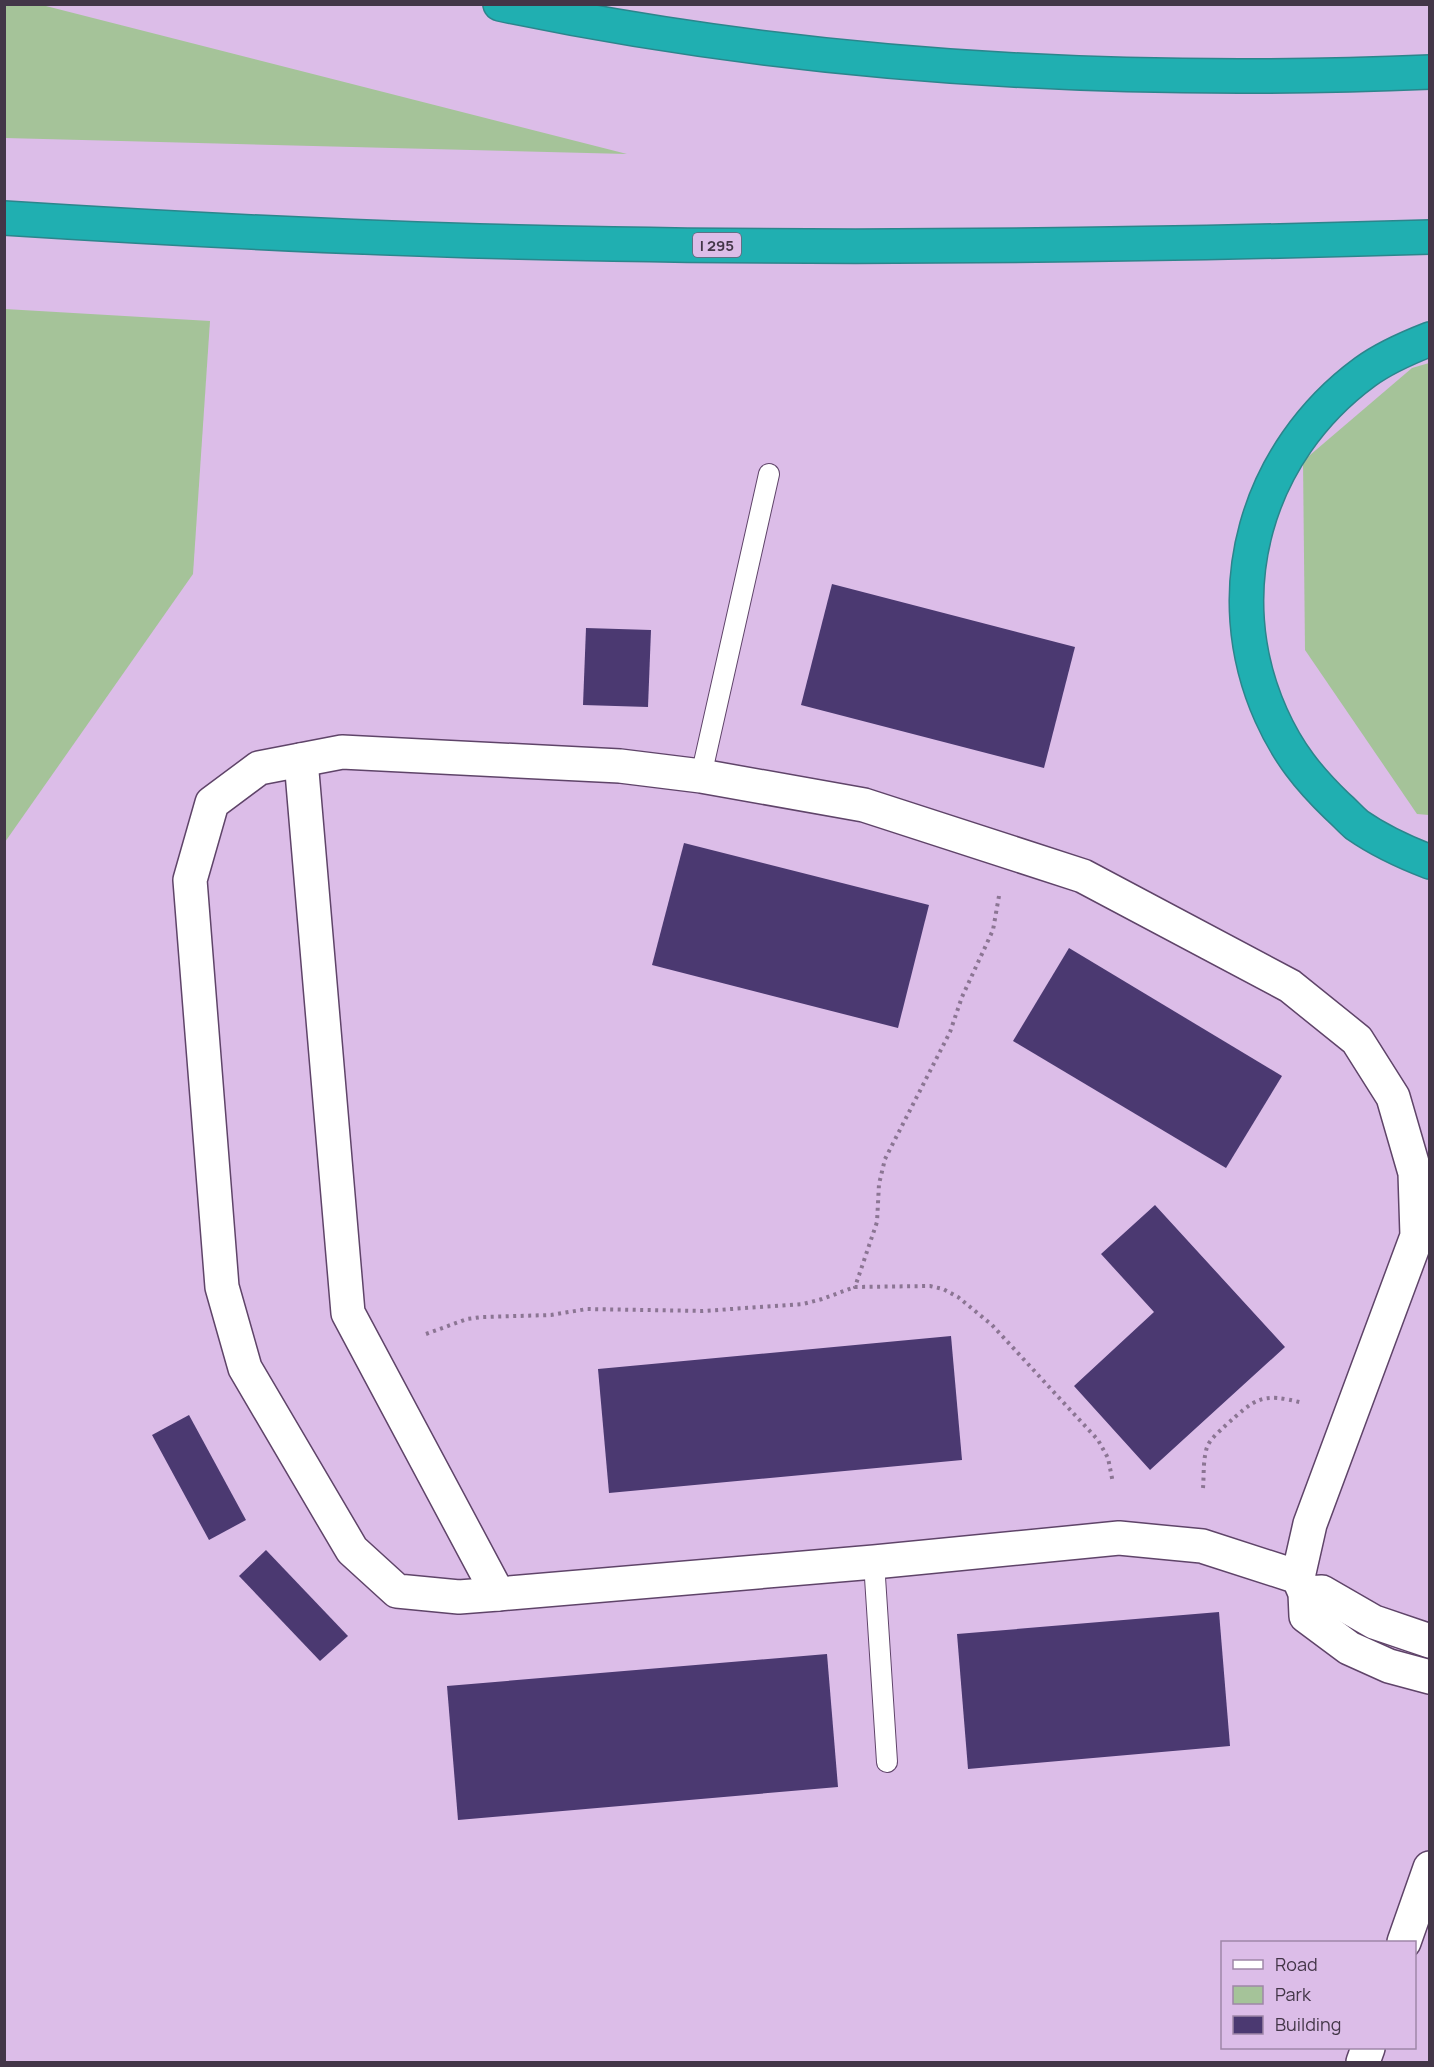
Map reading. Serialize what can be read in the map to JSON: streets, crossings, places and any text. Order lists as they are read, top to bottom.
{
  "streets": {
    "highway": ["I 295"]
  },
  "legend": ["Road", "Park", "Building"]
}
